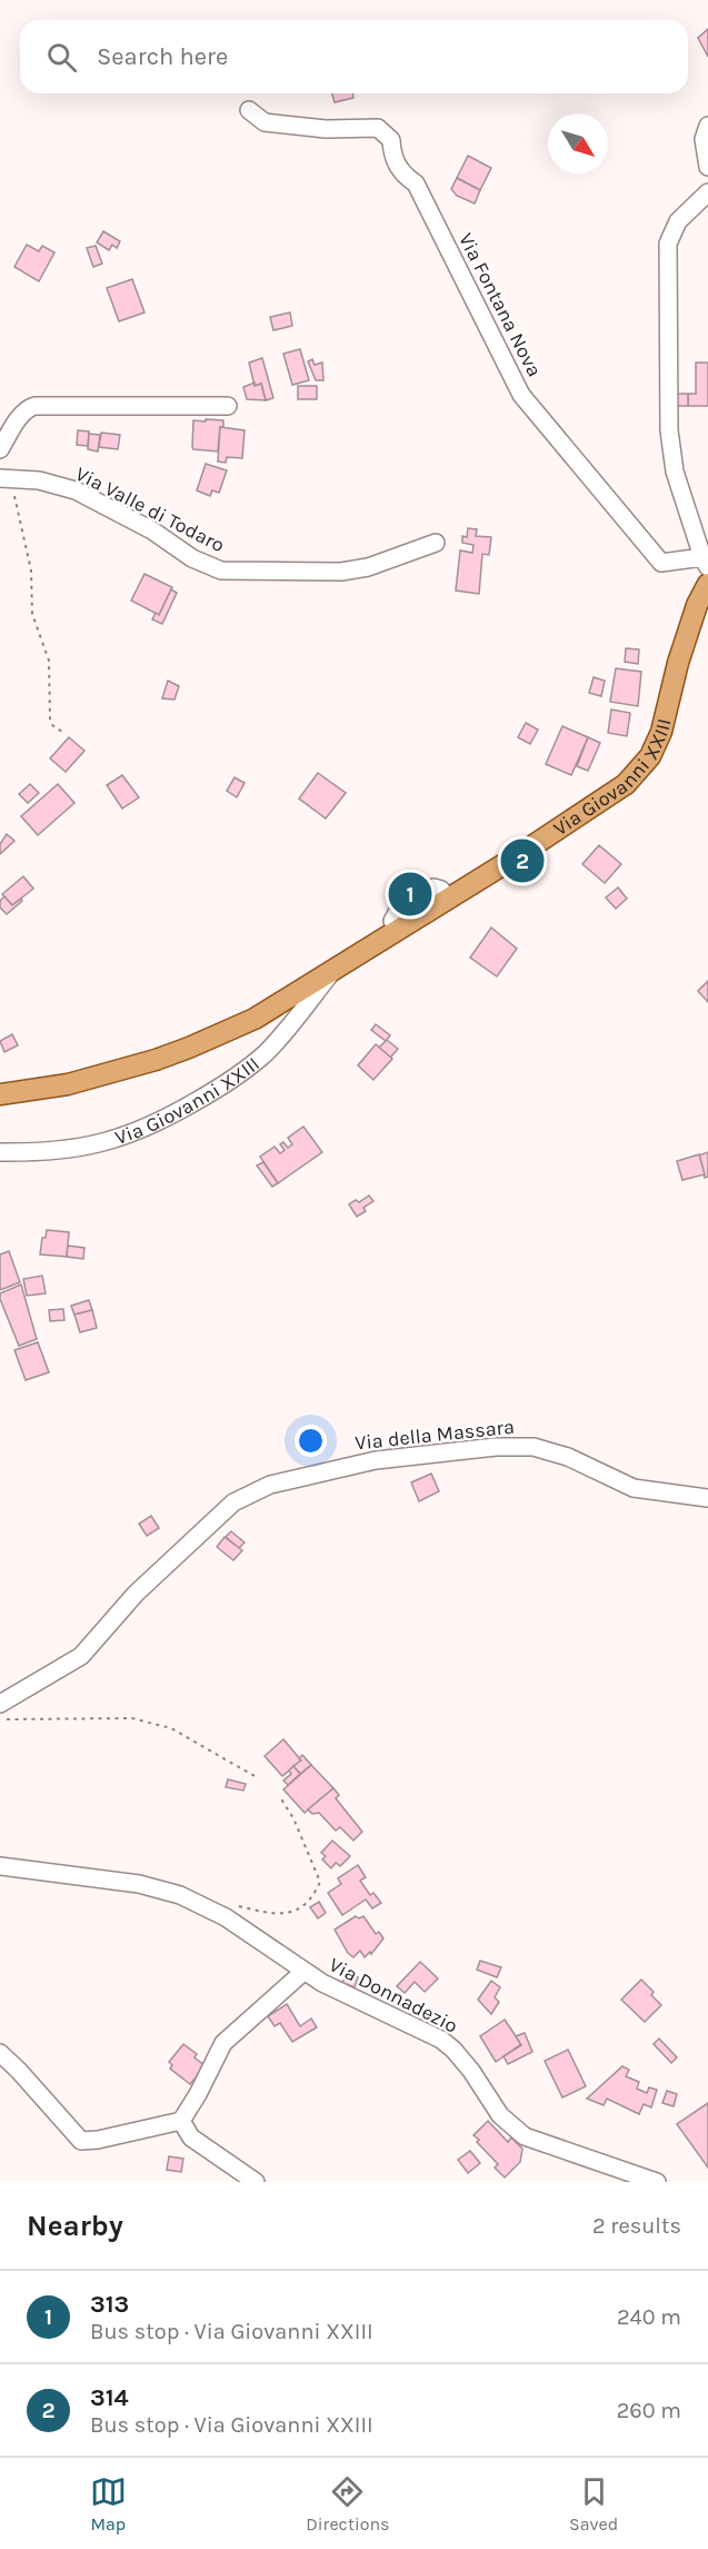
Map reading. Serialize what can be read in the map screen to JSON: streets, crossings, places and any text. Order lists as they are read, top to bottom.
{
  "streets": {
    "main road": ["Via Giovanni XXIII"],
    "street": [
      "Via Fontana Nova",
      "Via Valle di Todaro",
      "Via della Massara",
      "Via Donnadezio"
    ]
  },
  "north": "bottom right",
  "page": {
    "search": "Search here",
    "pins": ["2", "1"],
    "heading": ["Nearby", "2 results"],
    "list": [
      {
        "mark": "1",
        "name": "313",
        "note": "Bus stop · Via Giovanni XXIII",
        "value": "240 m"
      },
      {
        "mark": "2",
        "name": "314",
        "note": "Bus stop · Via Giovanni XXIII",
        "value": "260 m"
      }
    ],
    "nav": ["Map", "Directions", "Saved"]
  }
}
